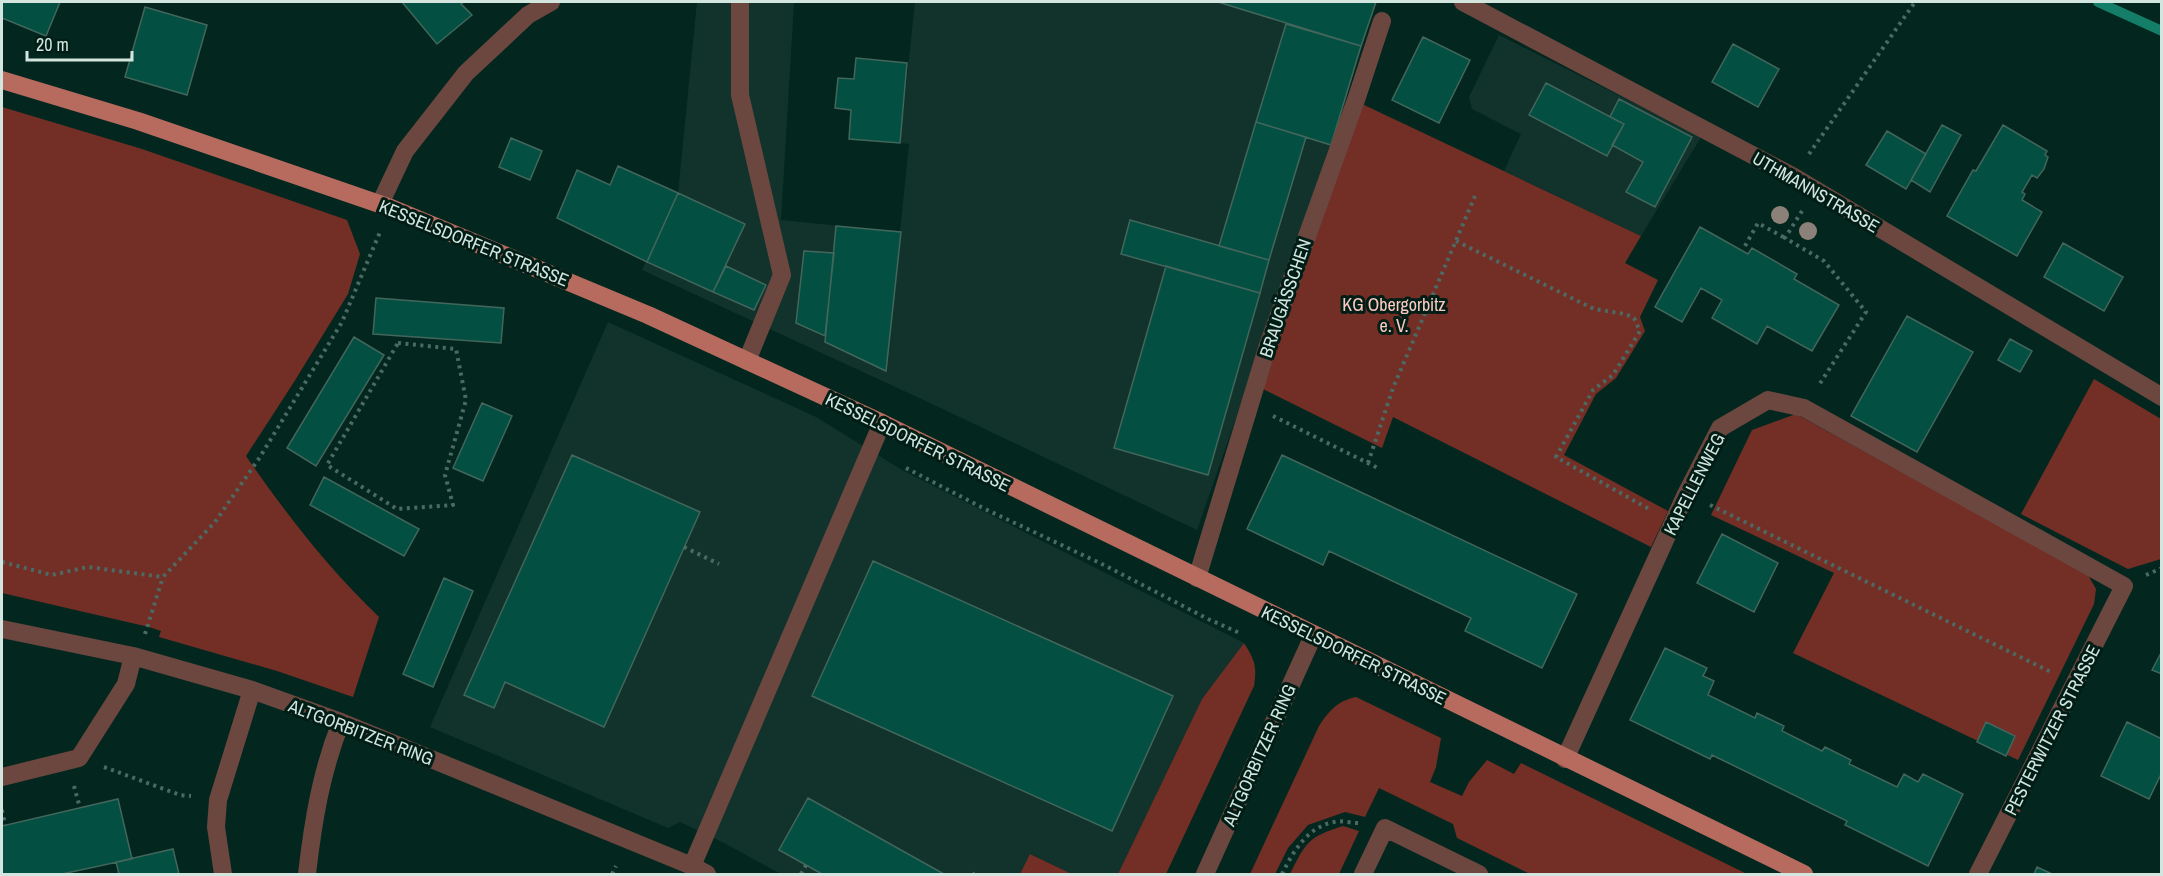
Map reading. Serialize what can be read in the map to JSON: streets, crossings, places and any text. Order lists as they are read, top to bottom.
{
  "streets": {
    "main road": ["KESSELSDORFER STRASSE"],
    "street": [
      "UTHMANNSTRASSE",
      "BRAUGÄSSCHEN",
      "KAPELLENWEG",
      "PESTERWITZER STRASSE",
      "ALTGORBITZER RING"
    ]
  },
  "crossings": [
    ["KESSELSDORFER STRASSE", "BRAUGÄSSCHEN"],
    ["KESSELSDORFER STRASSE", "KAPELLENWEG"],
    ["KESSELSDORFER STRASSE", "ALTGORBITZER RING"],
    ["KAPELLENWEG", "PESTERWITZER STRASSE"]
  ],
  "parks": ["KG Obergorbitz e. V."],
  "scale_bar": "20 m"
}
